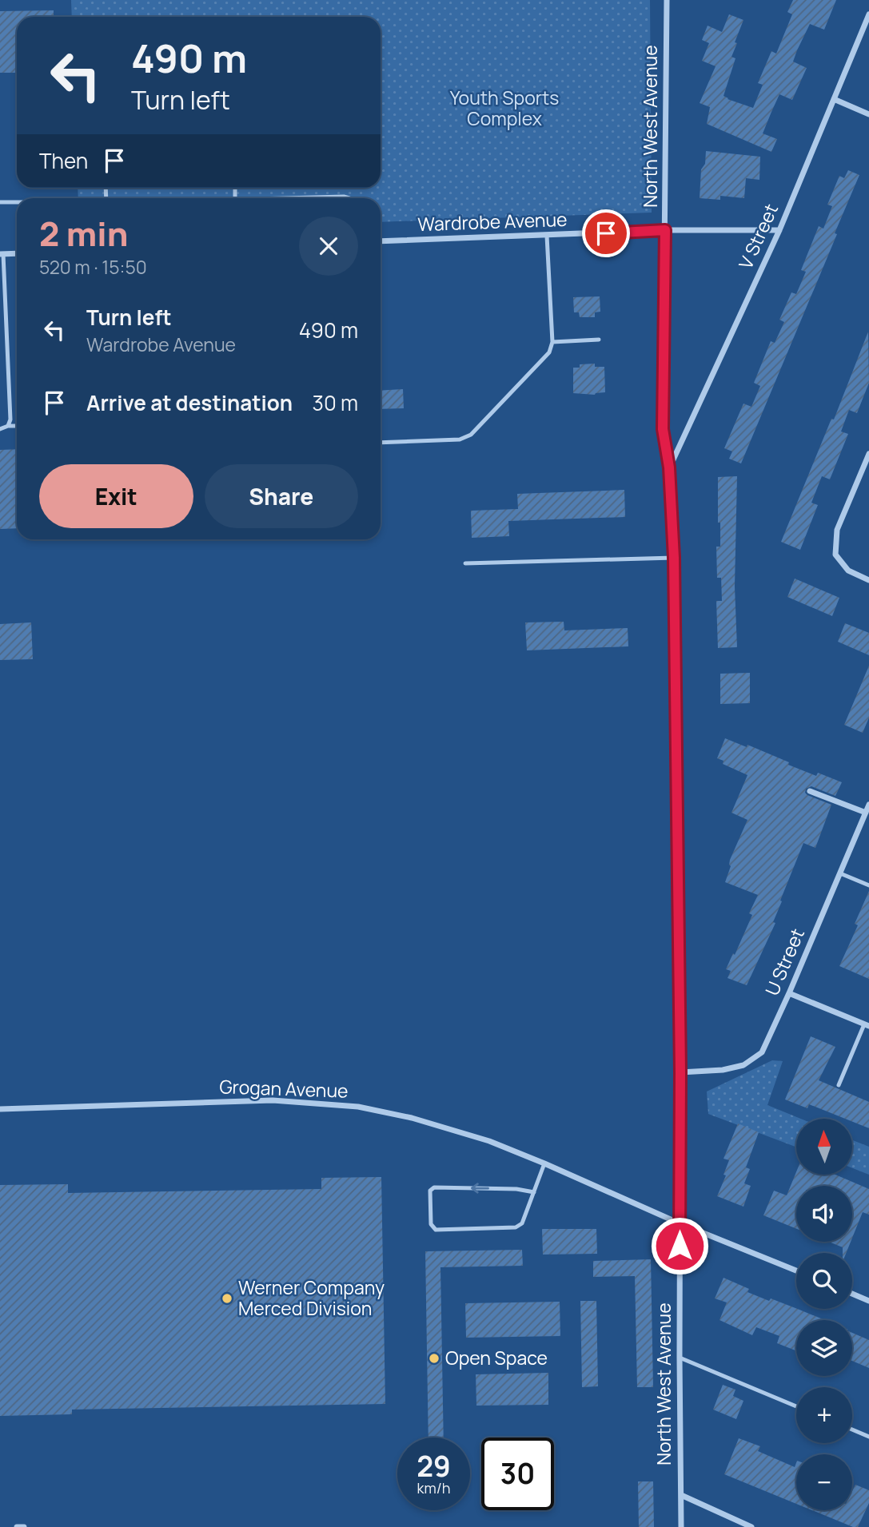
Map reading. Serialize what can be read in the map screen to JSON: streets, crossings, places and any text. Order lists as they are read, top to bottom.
{
  "streets": {
    "street": [
      "North West Avenue",
      "Wardrobe Avenue",
      "V Street",
      "U Street",
      "Grogan Avenue"
    ]
  },
  "crossings": [
    ["North West Avenue", "Wardrobe Avenue"],
    ["North West Avenue", "V Street"],
    ["North West Avenue", "U Street"],
    ["North West Avenue", "Grogan Avenue"],
    ["Wardrobe Avenue", "V Street"]
  ],
  "parks": ["Youth Sports Complex"],
  "places": ["Werner Company Merced Division", "Open Space"],
  "north": "top",
  "page": {
    "turn": ["490 m", "Turn left"],
    "then": "Then",
    "heading": ["2 min", "520 m · 15:50"],
    "list": [
      {
        "name": "Turn left",
        "note": "Wardrobe Avenue",
        "value": "490 m"
      },
      {
        "name": "Arrive at destination",
        "value": "30 m"
      }
    ],
    "buttons": ["Exit", "Share"],
    "map_buttons": ["+", "−"],
    "speed": "29 km/h",
    "limit": "30"
  }
}
